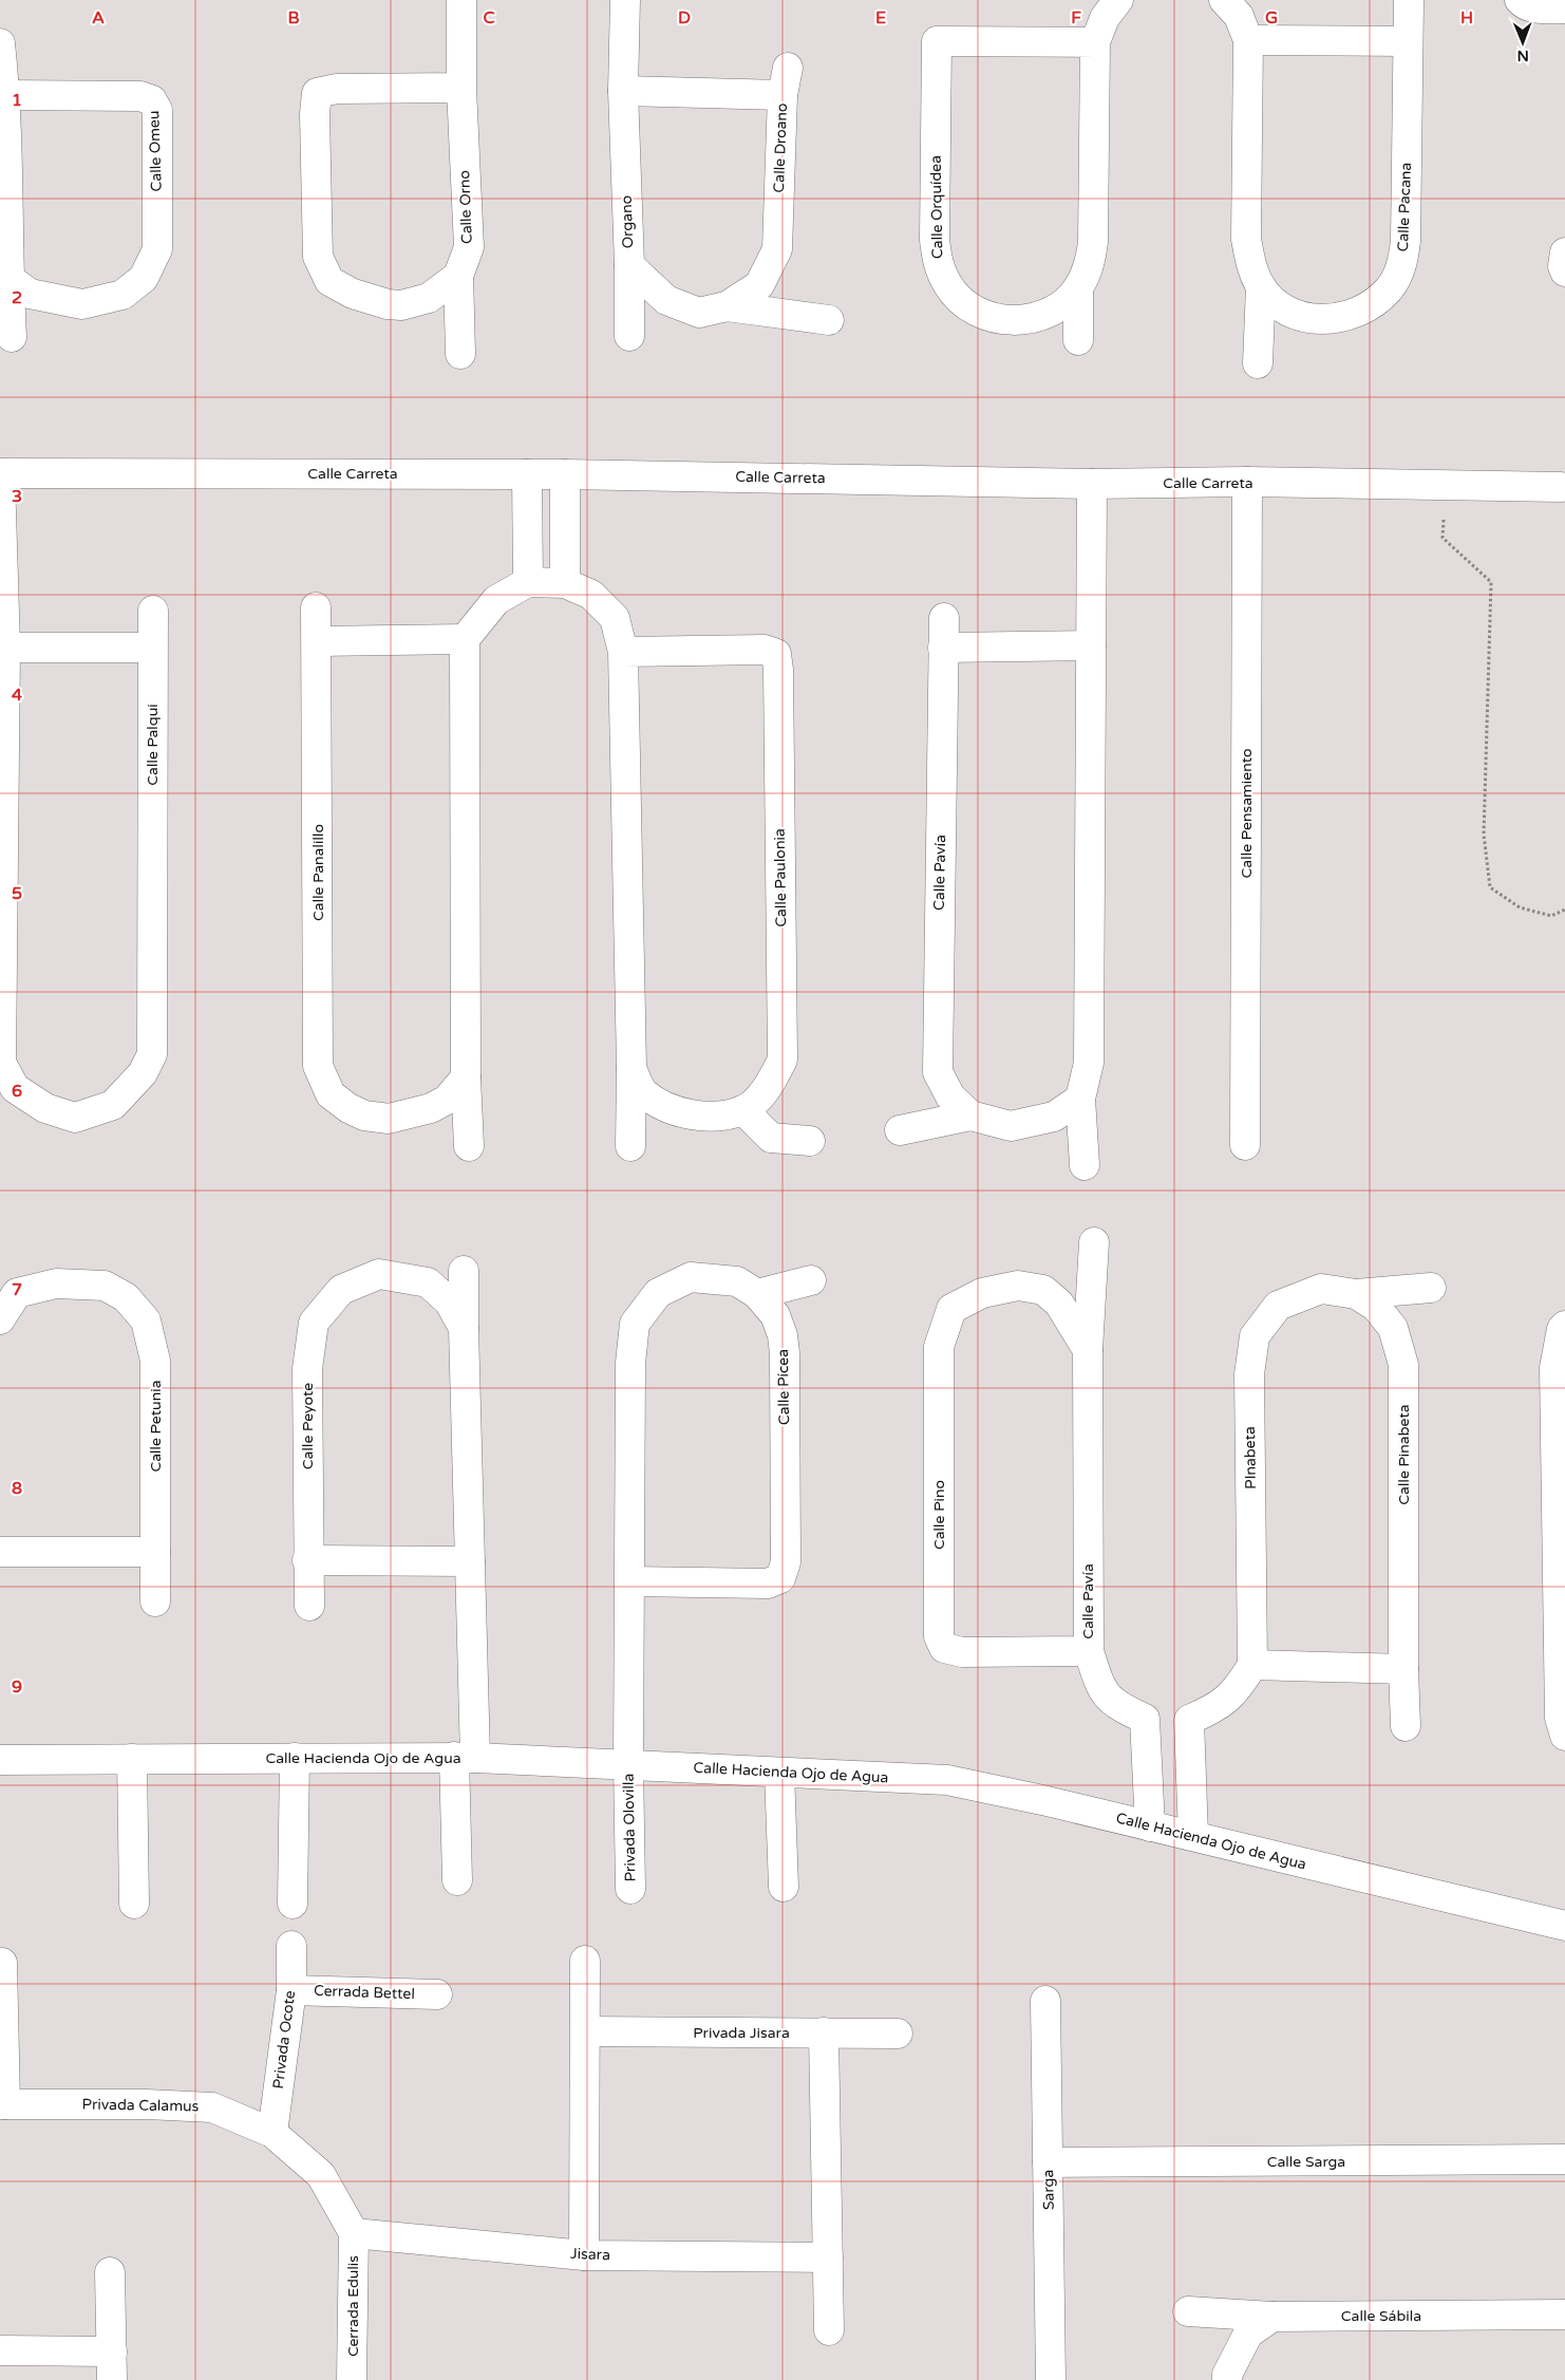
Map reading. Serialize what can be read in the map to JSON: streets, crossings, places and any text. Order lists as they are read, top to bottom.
{
  "streets": {
    "street": [
      "Calle Droano",
      "Calle Omeu",
      "Calle Orno",
      "Calle Orquídea",
      "Calle Pacana",
      "Organo",
      "Calle Carreta",
      "Calle Palqui",
      "Calle Pensamiento",
      "Calle Panalillo",
      "Calle Pavía",
      "Calle Paulonia",
      "Calle Pícea",
      "Calle Petunia",
      "Calle Peyote",
      "Calle Pinabeta",
      "PInabeta",
      "Calle Pino",
      "Calle Hacienda Ojo de Agua",
      "Privada Olovilla",
      "Cerrada Bettel",
      "Privada Jisara",
      "Privada Ocote",
      "Privada Calamus",
      "Calle Sarga",
      "Sarga",
      "Jisara",
      "Cerrada Edulis",
      "Calle Sábila"
    ]
  },
  "crossings": [
    ["Calle Droano", "Organo"],
    ["Calle Carreta", "Calle Pensamiento"],
    ["Calle Pavía", "Calle Pino"],
    ["Calle Pavía", "Calle Hacienda Ojo de Agua"],
    ["Calle Pícea", "Calle Hacienda Ojo de Agua"],
    ["Calle Pícea", "Privada Olovilla"],
    ["Calle Peyote", "Calle Hacienda Ojo de Agua"],
    ["Calle Pinabeta", "PInabeta"],
    ["Calle Hacienda Ojo de Agua", "Privada Olovilla"],
    ["Cerrada Bettel", "Privada Ocote"],
    ["Privada Ocote", "Privada Calamus"],
    ["Privada Calamus", "Jisara"],
    ["Privada Calamus", "Cerrada Edulis"],
    ["Calle Sarga", "Sarga"],
    ["Jisara", "Cerrada Edulis"]
  ],
  "north": "bottom",
  "grid": {
    "columns": [
      "A",
      "B",
      "C",
      "D",
      "E",
      "F",
      "G",
      "H"
    ],
    "rows": [
      "1",
      "2",
      "3",
      "4",
      "5",
      "6",
      "7",
      "8",
      "9"
    ]
  }
}
